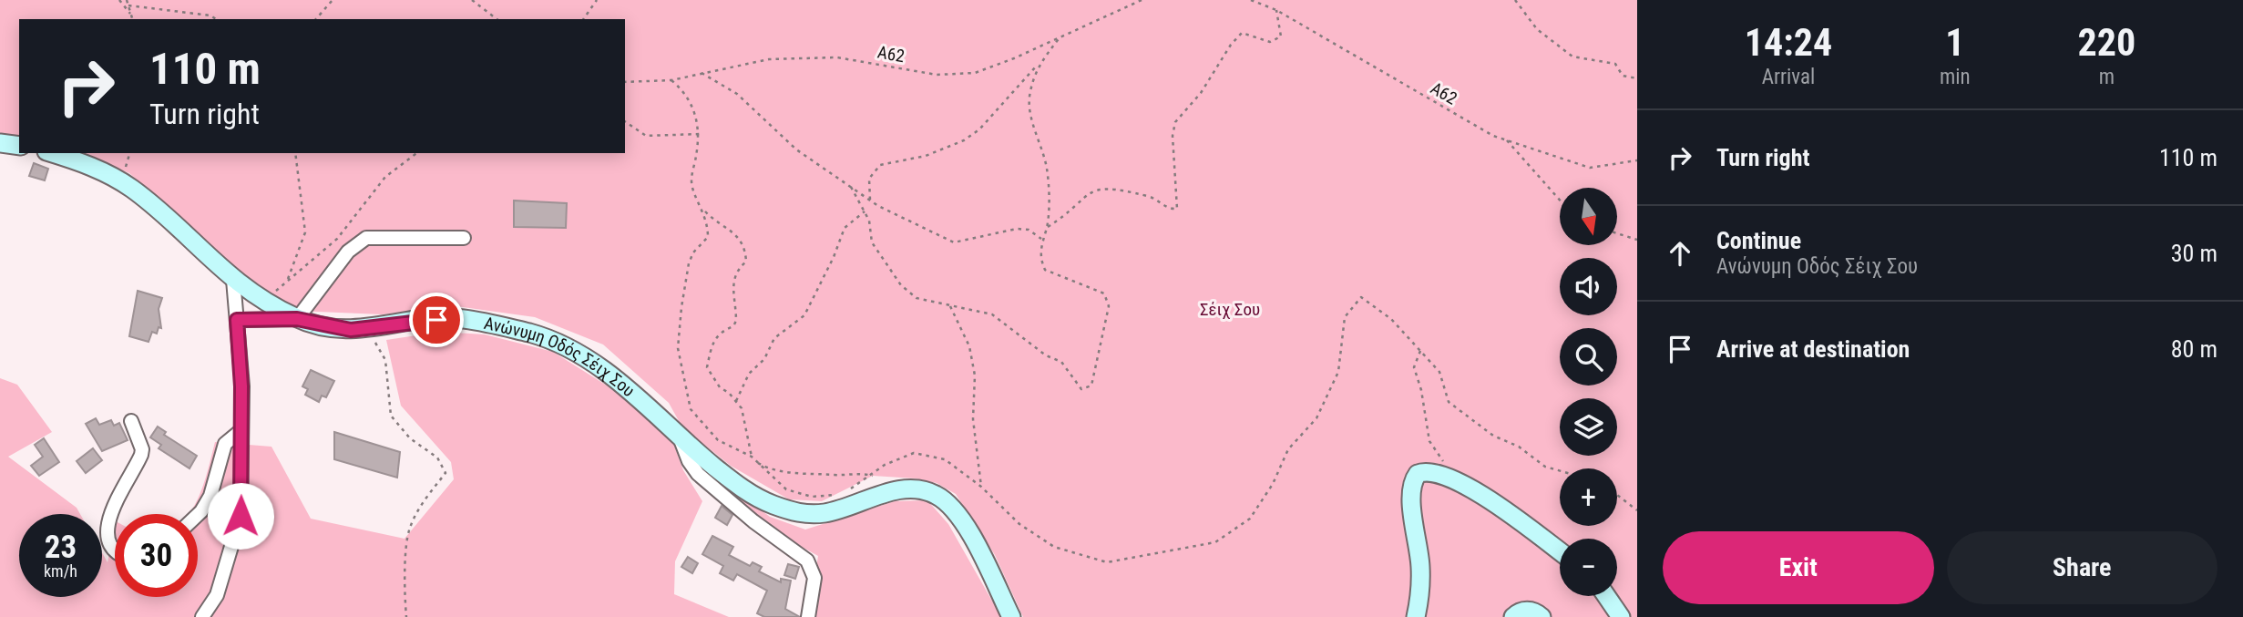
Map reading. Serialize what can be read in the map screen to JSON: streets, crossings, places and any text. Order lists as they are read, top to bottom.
{
  "streets": {
    "street": ["Ανώνυμη Οδός Σέιχ Σου"],
    "path": ["Α62"]
  },
  "parks": ["Σέιχ Σου"],
  "north": "bottom",
  "page": {
    "eta": [
      "14:24",
      "Arrival",
      "1",
      "min",
      "220",
      "m"
    ],
    "turn": ["110 m", "Turn right"],
    "list": [
      {
        "name": "Turn right",
        "value": "110 m"
      },
      {
        "name": "Continue",
        "note": "Ανώνυμη Οδός Σέιχ Σου",
        "value": "30 m"
      },
      {
        "name": "Arrive at destination",
        "value": "80 m"
      }
    ],
    "map_buttons": ["+", "−"],
    "speed": "23 km/h",
    "limit": "30",
    "buttons": ["Exit", "Share"]
  }
}
